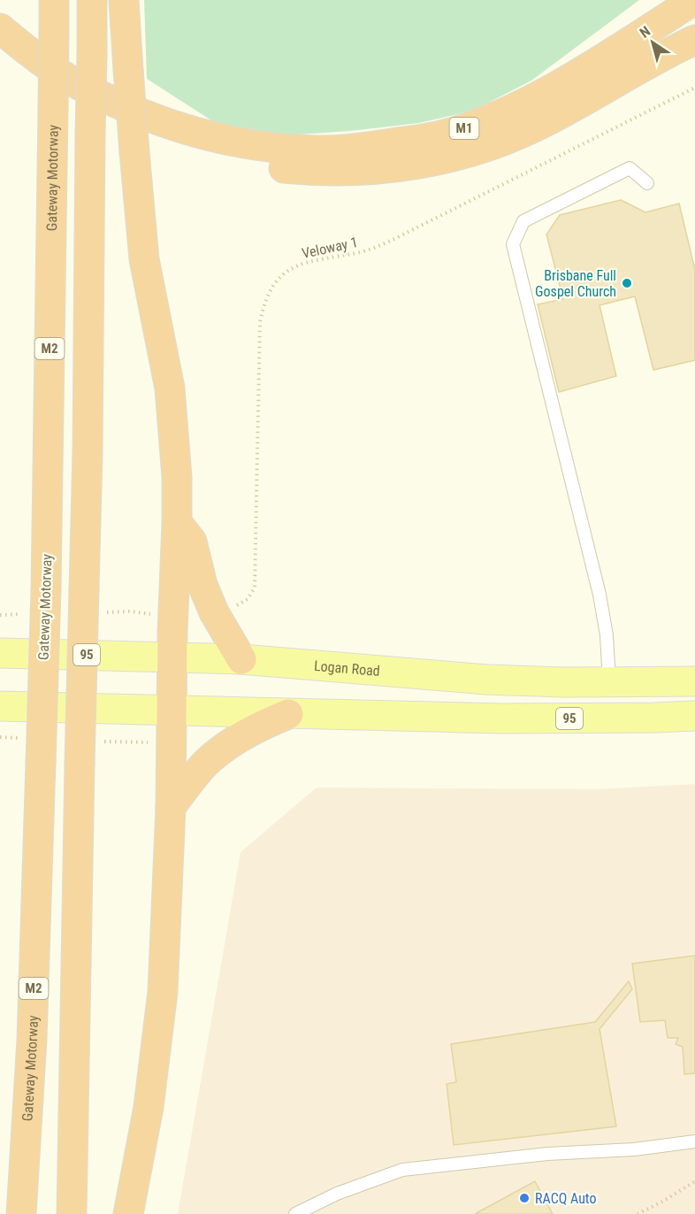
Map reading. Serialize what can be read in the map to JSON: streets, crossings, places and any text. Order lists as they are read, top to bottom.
{
  "streets": {
    "highway": ["M1", "Gateway Motorway", "M2"],
    "main road": ["95", "Logan Road"],
    "path": ["Veloway 1"]
  },
  "places": ["Brisbane Full Gospel Church", "RACQ Auto"],
  "north": "top left"
}
